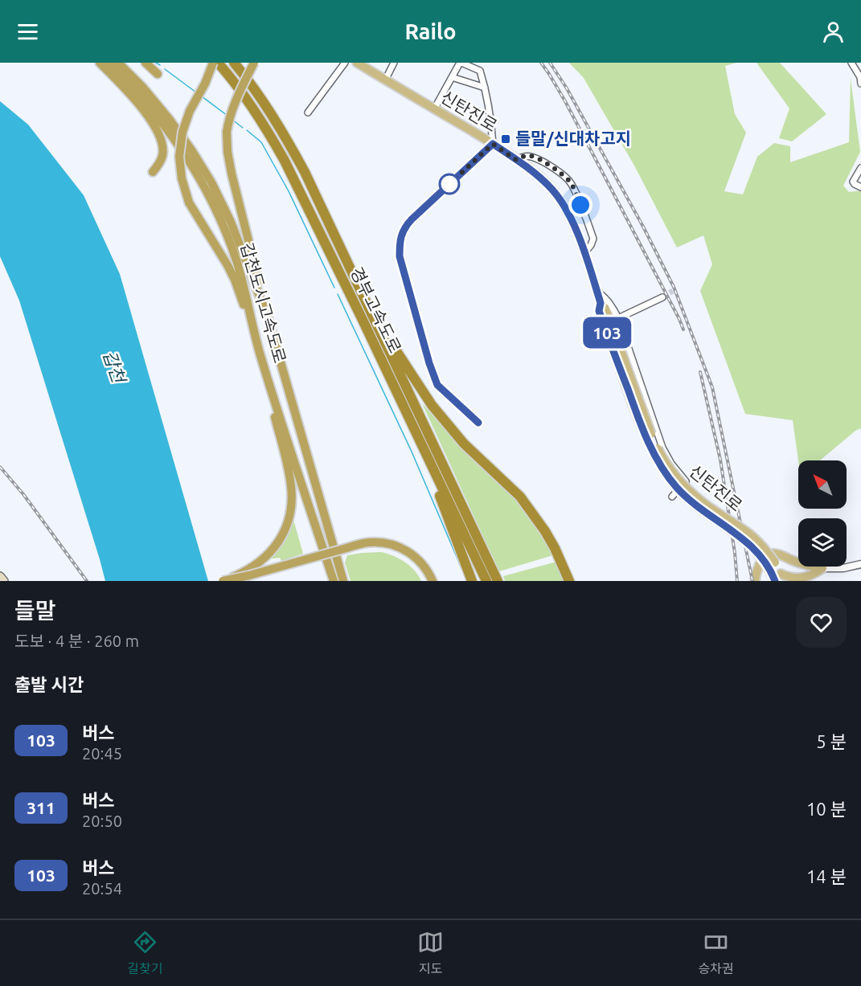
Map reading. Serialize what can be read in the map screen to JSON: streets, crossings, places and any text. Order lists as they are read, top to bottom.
{
  "streets": {
    "highway": ["갑천도시고속도로", "경부고속도로"],
    "main road": ["신탄진로"]
  },
  "water": ["갑천"],
  "places": {
    "transit": ["들말/신대차고지"]
  },
  "lines": ["bus line 103"],
  "north": "top left",
  "page": {
    "header": "Railo",
    "on_map": "103",
    "heading": [
      ["들말", "도보 · 4 분 · 260 m"],
      "출발 시간"
    ],
    "list": [
      {
        "mark": "103",
        "name": "버스",
        "note": "20:45",
        "value": "5 분"
      },
      {
        "mark": "311",
        "name": "버스",
        "note": "20:50",
        "value": "10 분"
      },
      {
        "mark": "103",
        "name": "버스",
        "note": "20:54",
        "value": "14 분"
      }
    ],
    "tabs": ["길찾기", "지도", "승차권"]
  }
}
